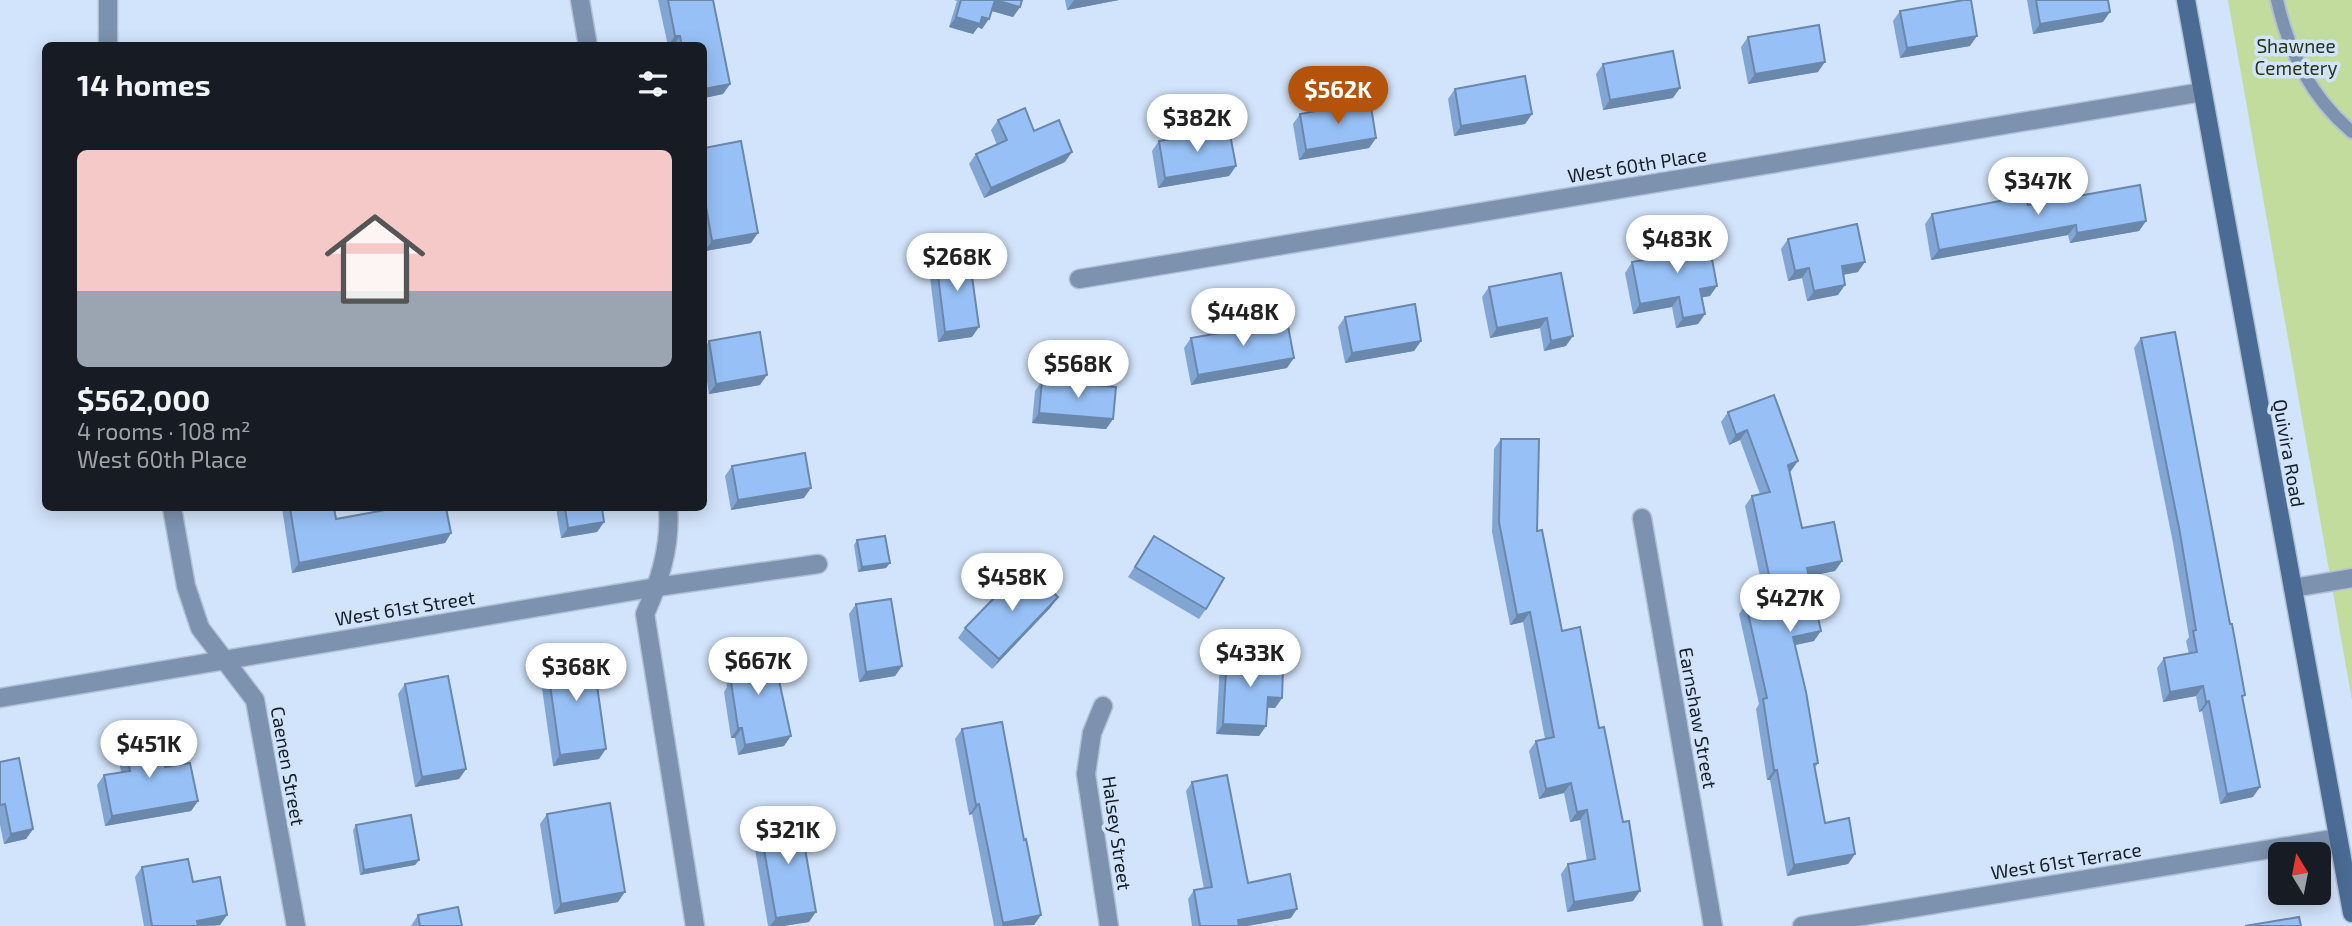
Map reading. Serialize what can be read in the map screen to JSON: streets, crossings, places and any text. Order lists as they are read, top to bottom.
{
  "streets": {
    "main road": ["Quivira Road"],
    "street": [
      "West 60th Place",
      "West 61st Street",
      "Earnshaw Street",
      "Caenen Street",
      "Halsey Street",
      "West 61st Terrace"
    ]
  },
  "crossings": [
    ["West 60th Place", "Quivira Road"],
    ["Quivira Road", "West 61st Terrace"],
    ["West 61st Street", "Caenen Street"]
  ],
  "parks": ["Shawnee Cemetery"],
  "north": "top",
  "page": {
    "heading": "14 homes",
    "price": [
      "$562K",
      "$382K",
      "$347K",
      "$483K",
      "$268K",
      "$448K",
      "$568K",
      "$458K",
      "$427K",
      "$433K",
      "$667K",
      "$368K",
      "$451K",
      "$321K"
    ],
    "list": [
      {
        "name": "$562,000",
        "note": "4 rooms · 108 m² · West 60th Place"
      }
    ]
  }
}
